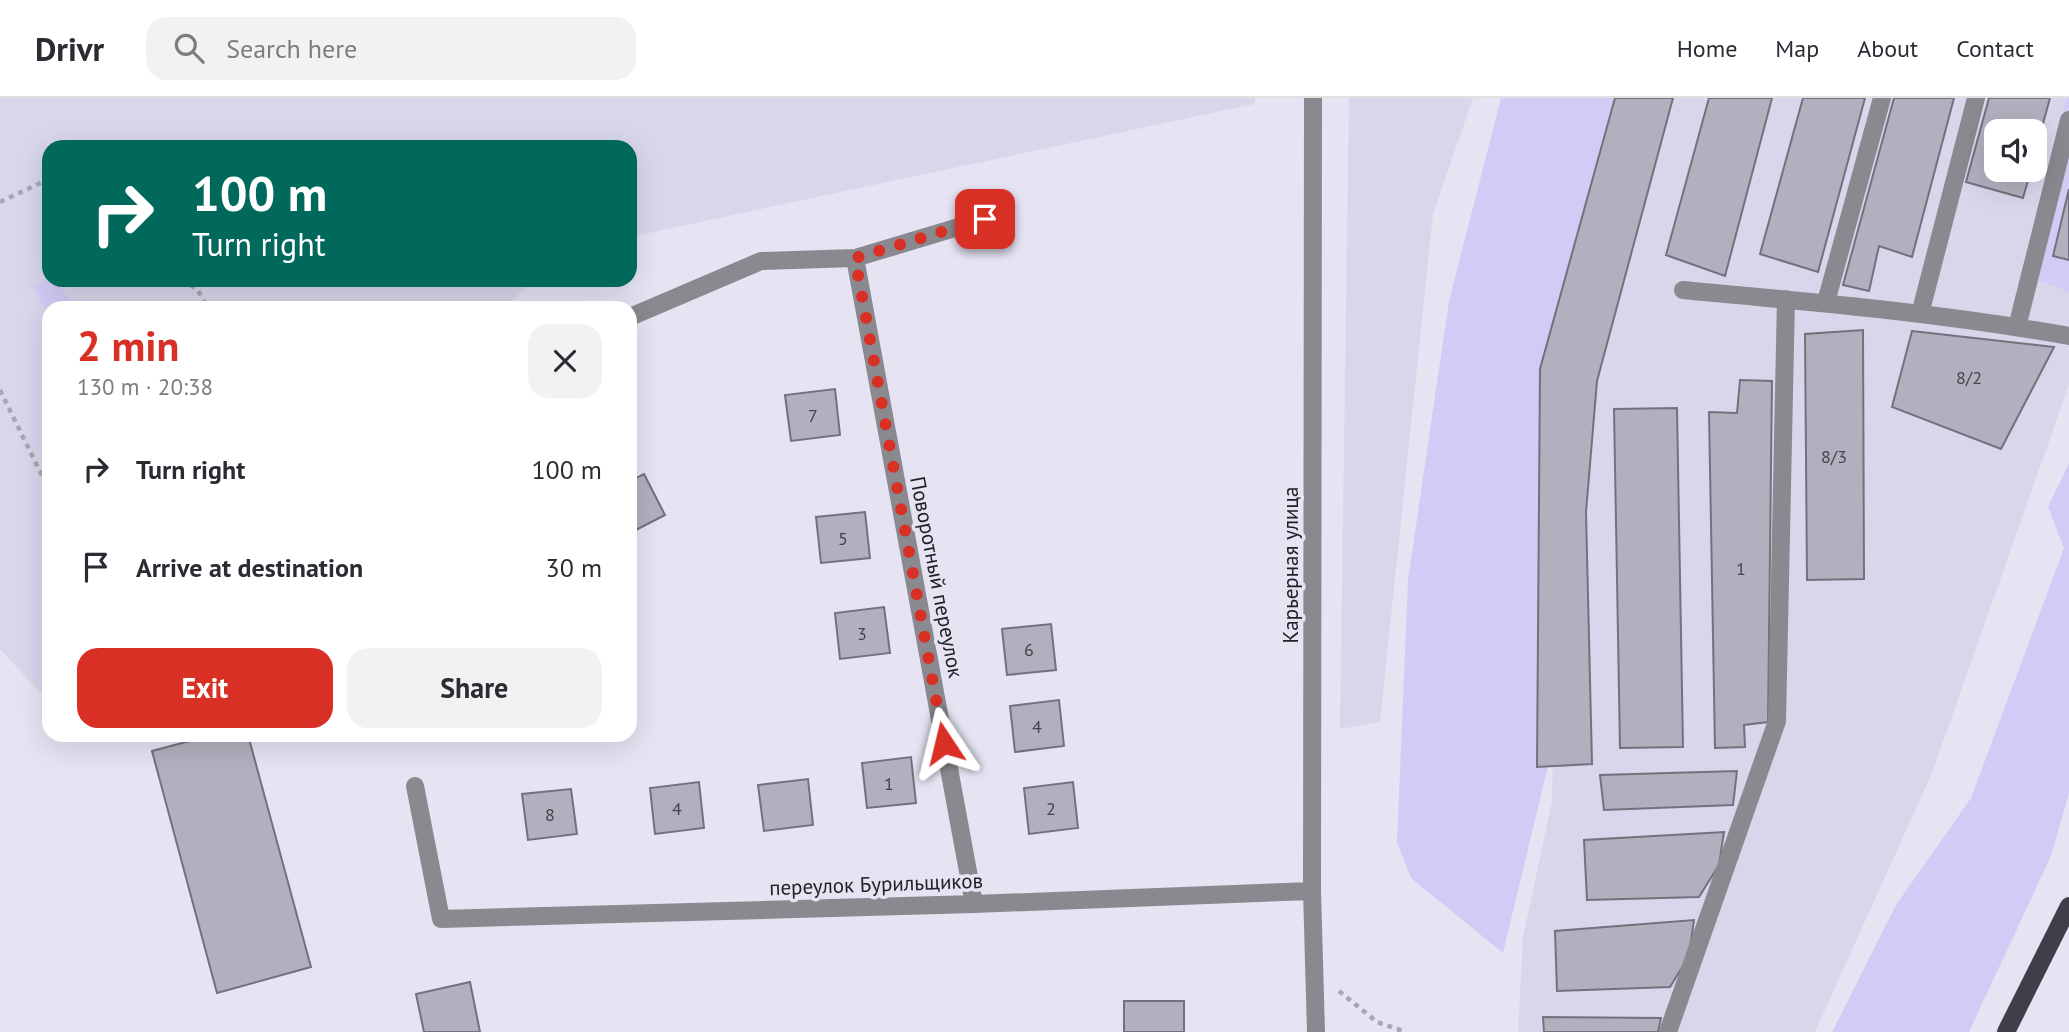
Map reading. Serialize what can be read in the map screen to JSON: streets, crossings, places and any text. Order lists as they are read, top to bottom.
{
  "streets": {
    "street": ["Карьерная улица", "Поворотный переулок", "переулок Бурильщиков"]
  },
  "crossings": [
    ["Карьерная улица", "переулок Бурильщиков"],
    ["Поворотный переулок", "переулок Бурильщиков"]
  ],
  "house_numbers": [
    "8/2",
    "7",
    "8/3",
    "5",
    "1",
    "3",
    "6",
    "4",
    "1",
    "4",
    "2",
    "8"
  ],
  "page": {
    "header": "Drivr",
    "search": "Search here",
    "nav": [
      "Home",
      "Map",
      "About",
      "Contact"
    ],
    "turn": ["100 m", "Turn right"],
    "heading": ["2 min", "130 m · 20:38"],
    "list": [
      {
        "name": "Turn right",
        "value": "100 m"
      },
      {
        "name": "Arrive at destination",
        "value": "30 m"
      }
    ],
    "buttons": ["Exit", "Share"]
  }
}
